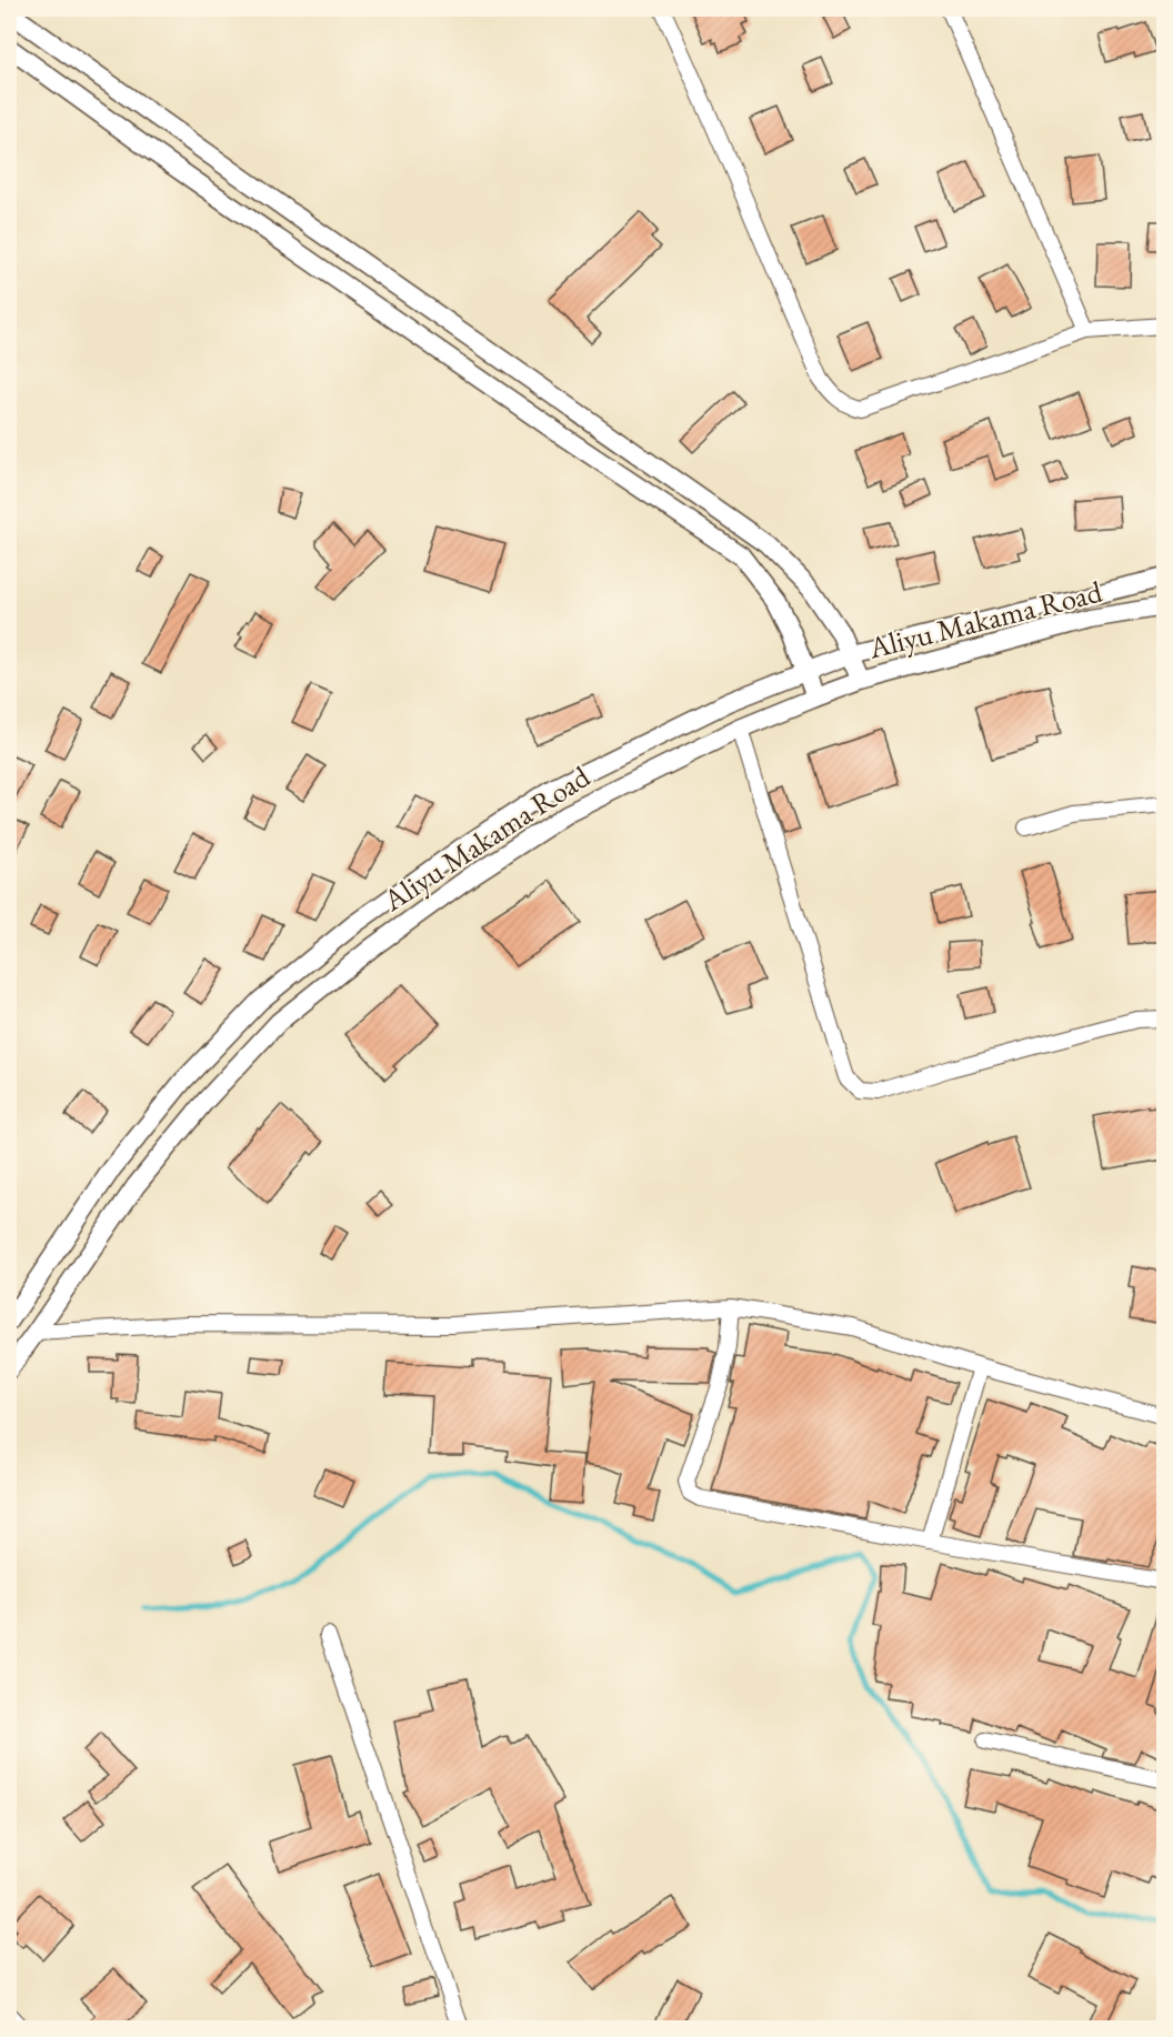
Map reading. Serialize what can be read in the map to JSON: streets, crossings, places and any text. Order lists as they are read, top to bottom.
{
  "streets": {
    "street": ["Aliyu Makama Road"]
  }
}
